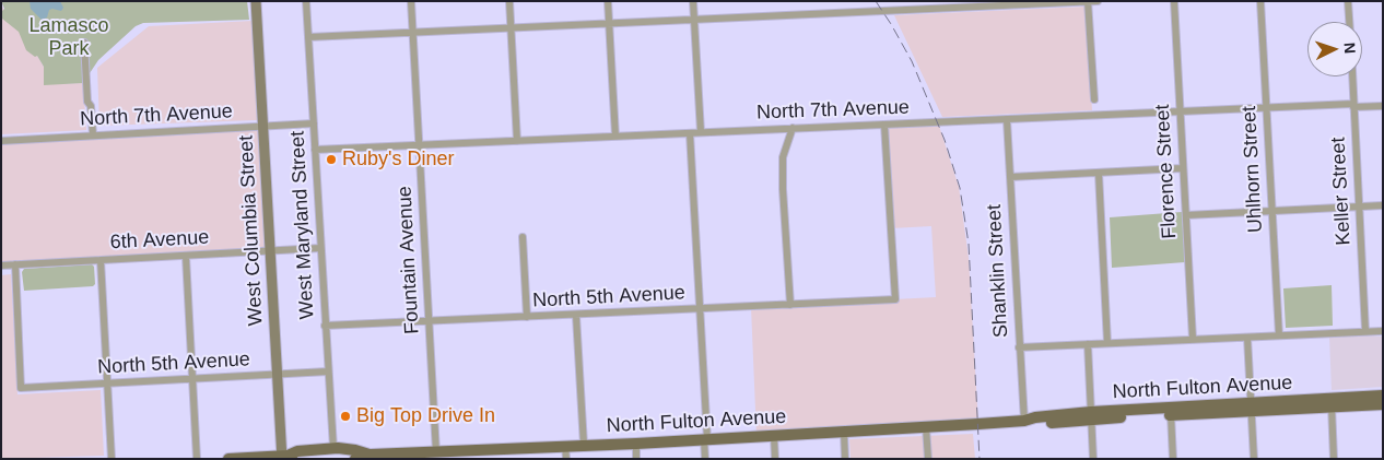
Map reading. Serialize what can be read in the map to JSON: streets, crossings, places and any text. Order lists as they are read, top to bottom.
{
  "streets": {
    "main road": ["West Columbia Street", "North Fulton Avenue"],
    "street": [
      "North 7th Avenue",
      "Uhlhorn Street",
      "Florence Street",
      "Keller Street",
      "West Maryland Street",
      "6th Avenue",
      "Fountain Avenue",
      "Shanklin Street",
      "North 5th Avenue"
    ]
  },
  "crossings": [
    ["North 7th Avenue", "Uhlhorn Street"],
    ["North 7th Avenue", "Florence Street"],
    ["North 7th Avenue", "Keller Street"],
    ["North 7th Avenue", "West Maryland Street"],
    ["North 7th Avenue", "West Columbia Street"],
    ["North 7th Avenue", "Fountain Avenue"],
    ["North 7th Avenue", "Shanklin Street"],
    ["North 7th Avenue", "North 5th Avenue"],
    ["West Maryland Street", "6th Avenue"],
    ["West Maryland Street", "North 5th Avenue"],
    ["West Maryland Street", "North Fulton Avenue"],
    ["West Columbia Street", "6th Avenue"],
    ["West Columbia Street", "North 5th Avenue"],
    ["West Columbia Street", "North Fulton Avenue"],
    ["6th Avenue", "North 5th Avenue"],
    ["Fountain Avenue", "North 5th Avenue"],
    ["Fountain Avenue", "North Fulton Avenue"],
    ["Shanklin Street", "North Fulton Avenue"]
  ],
  "parks": ["Lamasco Park"],
  "places": ["Ruby's Diner", "Big Top Drive In"],
  "north": "right"
}
